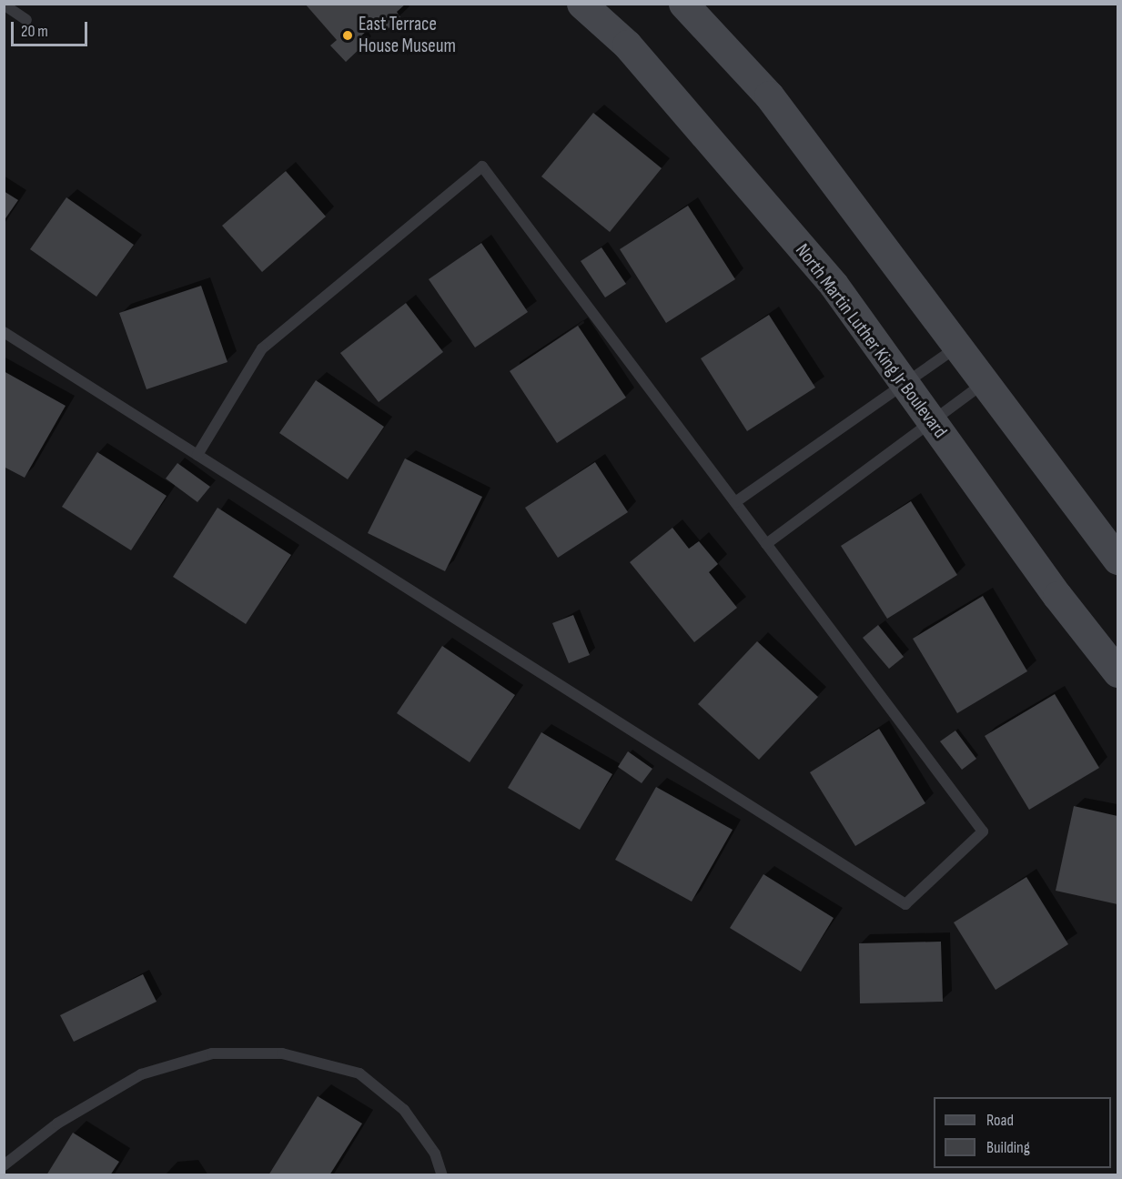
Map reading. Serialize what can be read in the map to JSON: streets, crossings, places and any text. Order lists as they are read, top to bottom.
{
  "streets": {
    "main road": ["North Martin Luther King Jr Boulevard"]
  },
  "places": ["East Terrace House Museum"],
  "legend": ["Road", "Building"],
  "scale_bar": "20 m"
}
